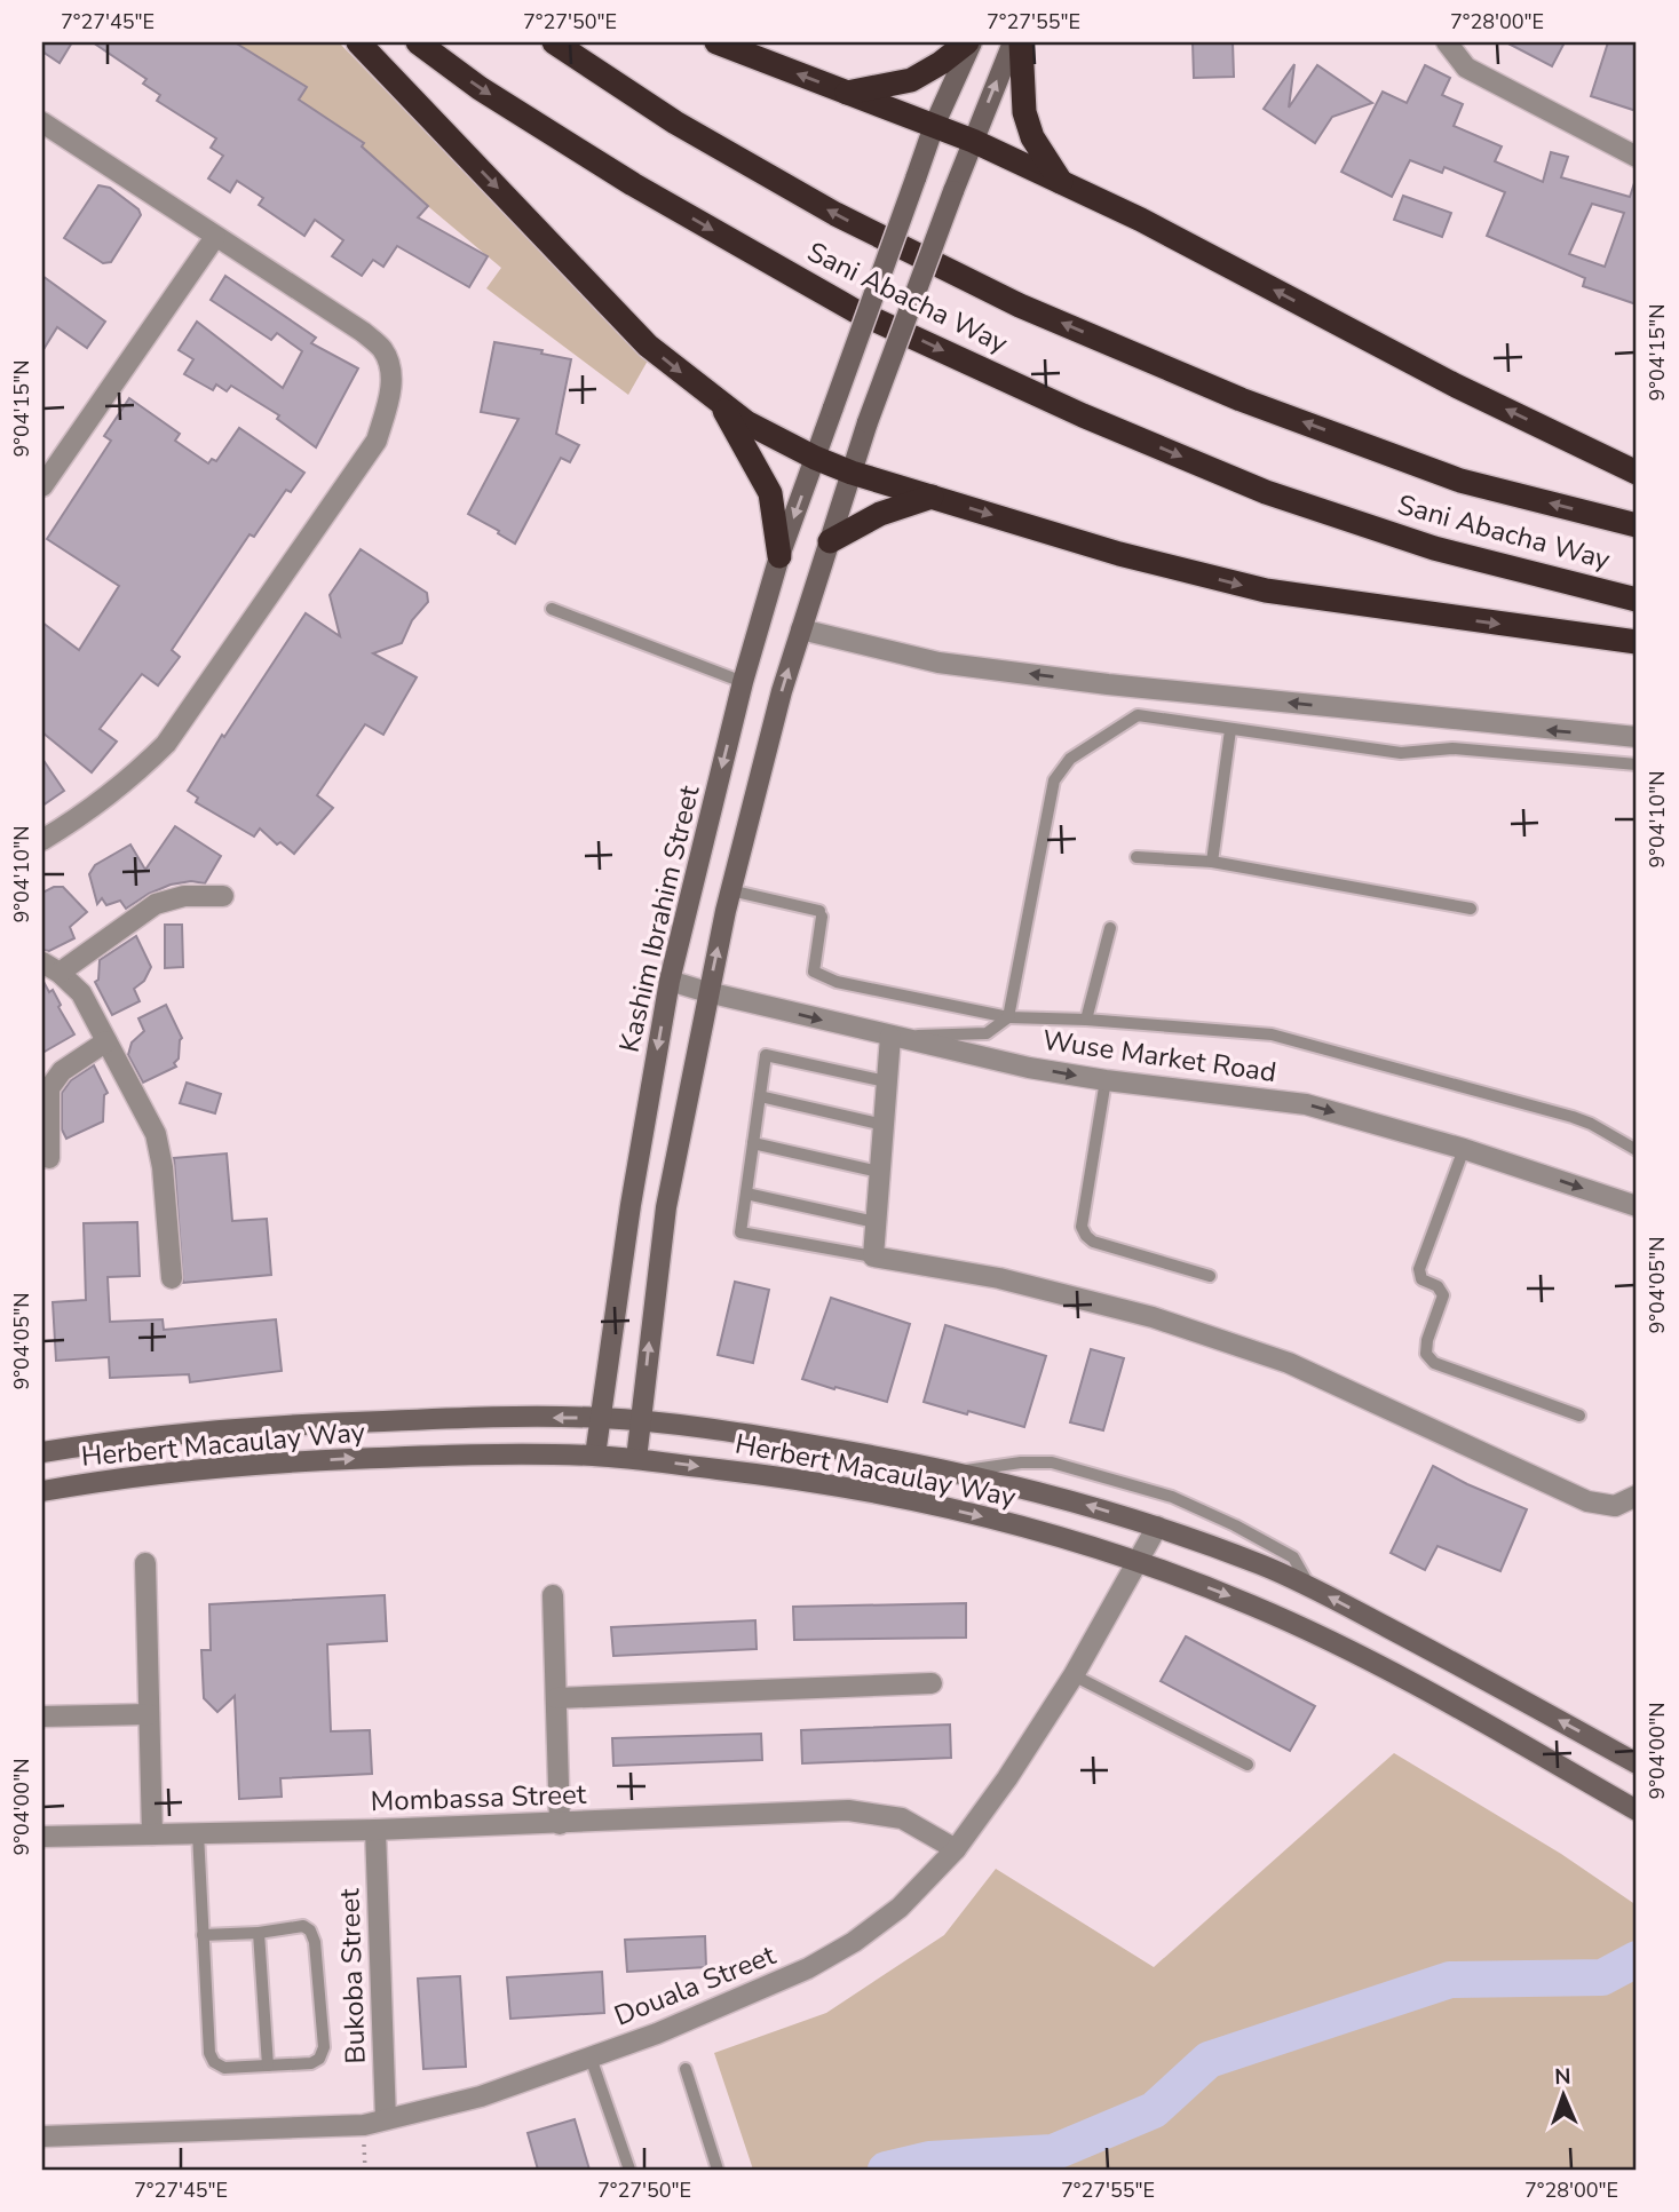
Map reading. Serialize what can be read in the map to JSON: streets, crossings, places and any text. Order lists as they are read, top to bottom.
{
  "streets": {
    "highway": ["Sani Abacha Way"],
    "main road": ["Kashim Ibrahim Street", "Herbert Macaulay Way"],
    "street": [
      "Wuse Market Road",
      "Mombassa Street",
      "Bukoba Street",
      "Douala Street"
    ]
  },
  "crossings": [
    ["Kashim Ibrahim Street", "Wuse Market Road"],
    ["Kashim Ibrahim Street", "Herbert Macaulay Way"],
    ["Herbert Macaulay Way", "Douala Street"],
    ["Mombassa Street", "Bukoba Street"],
    ["Mombassa Street", "Douala Street"],
    ["Bukoba Street", "Douala Street"]
  ],
  "one_way": ["Wuse Market Road"],
  "north": "top",
  "coordinates": [
    "7°27'45\"E",
    "7°27'50\"E",
    "7°27'55\"E",
    "7°28'00\"E",
    "9°04'15\"N",
    "9°04'10\"N",
    "9°04'05\"N",
    "9°04'00\"N"
  ]
}
